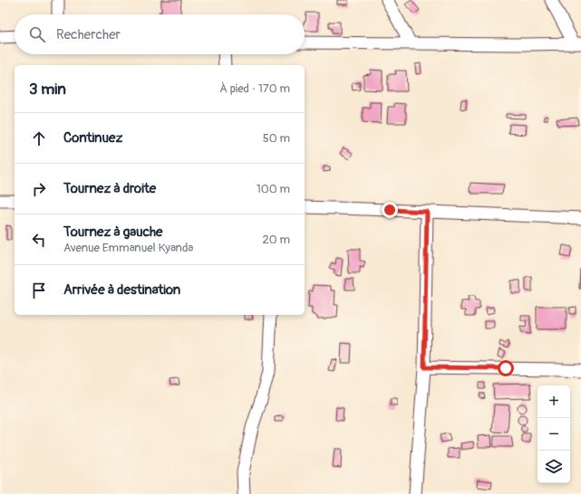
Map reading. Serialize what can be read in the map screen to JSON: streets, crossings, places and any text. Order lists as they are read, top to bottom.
{
  "page": {
    "search": "Rechercher",
    "heading": ["3 min", "À pied · 170 m"],
    "list": [
      ["Continuez", "50 m"],
      ["Tournez à droite", "100 m"],
      ["Tournez à gauche", "Avenue Emmanuel Kyanda", "20 m"],
      "Arrivée à destination"
    ],
    "map_buttons": ["+", "−"]
  }
}
